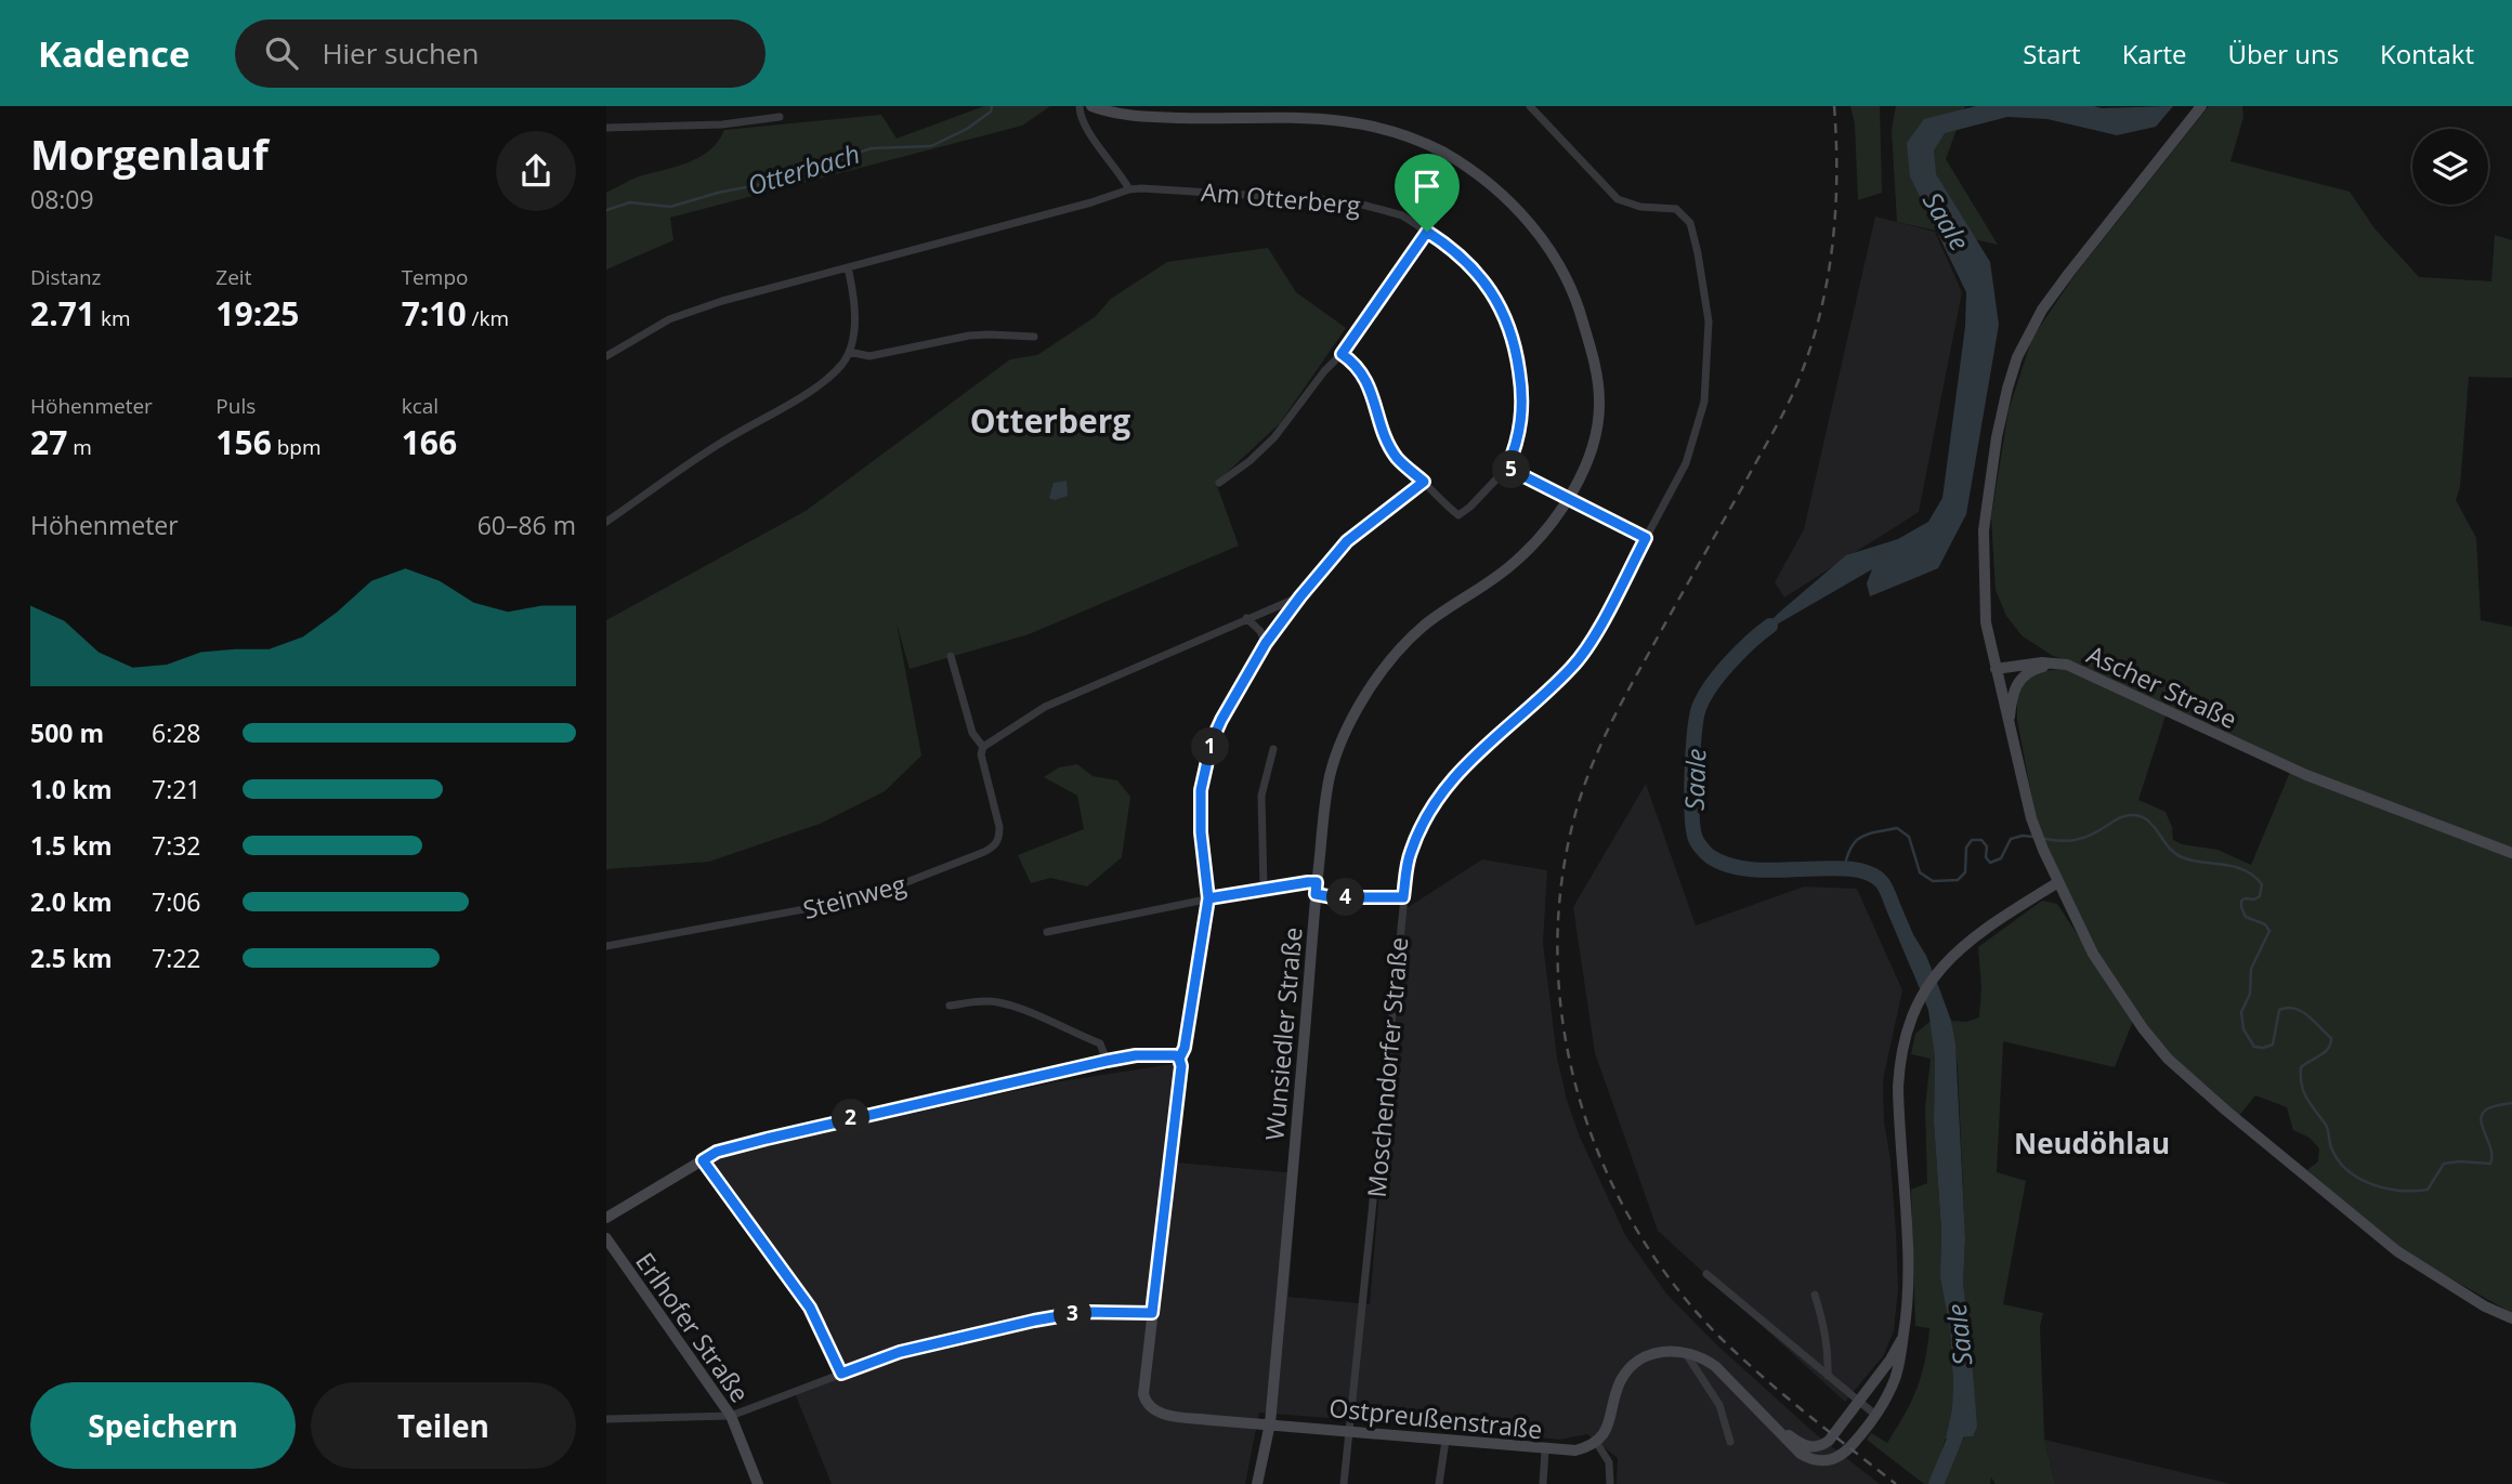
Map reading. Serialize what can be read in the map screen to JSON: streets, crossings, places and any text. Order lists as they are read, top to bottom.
{
  "streets": {
    "street": [
      "Am Otterberg",
      "Ascher Straße",
      "Steinweg",
      "Wunsiedler Straße",
      "Moschendorfer Straße",
      "Erlhofer Straße",
      "Ostpreußenstraße"
    ]
  },
  "crossings": [
    ["Wunsiedler Straße", "Ostpreußenstraße"],
    ["Moschendorfer Straße", "Ostpreußenstraße"]
  ],
  "districts": ["Otterberg", "Neudöhlau"],
  "water": ["Otterbach", "Saale"],
  "page": {
    "header": "Kadence",
    "search": "Hier suchen",
    "nav": [
      "Start",
      "Karte",
      "Über uns",
      "Kontakt"
    ],
    "heading": ["Morgenlauf", "08:09"],
    "stats": [
      ["Distanz", "2.71 km"],
      ["Zeit", "19:25"],
      ["Tempo", "7:10 /km"],
      ["Höhenmeter", "27 m"],
      ["Puls", "156 bpm"],
      ["kcal", "166"]
    ],
    "pins": [
      "5",
      "1",
      "4",
      "2",
      "3"
    ],
    "chart": ["Höhenmeter", "60–86 m"],
    "list": [
      {
        "name": "500 m",
        "note": "6:28"
      },
      {
        "name": "1.0 km",
        "note": "7:21"
      },
      {
        "name": "1.5 km",
        "note": "7:32"
      },
      {
        "name": "2.0 km",
        "note": "7:06"
      },
      {
        "name": "2.5 km",
        "note": "7:22"
      }
    ],
    "buttons": ["Speichern", "Teilen"]
  }
}
